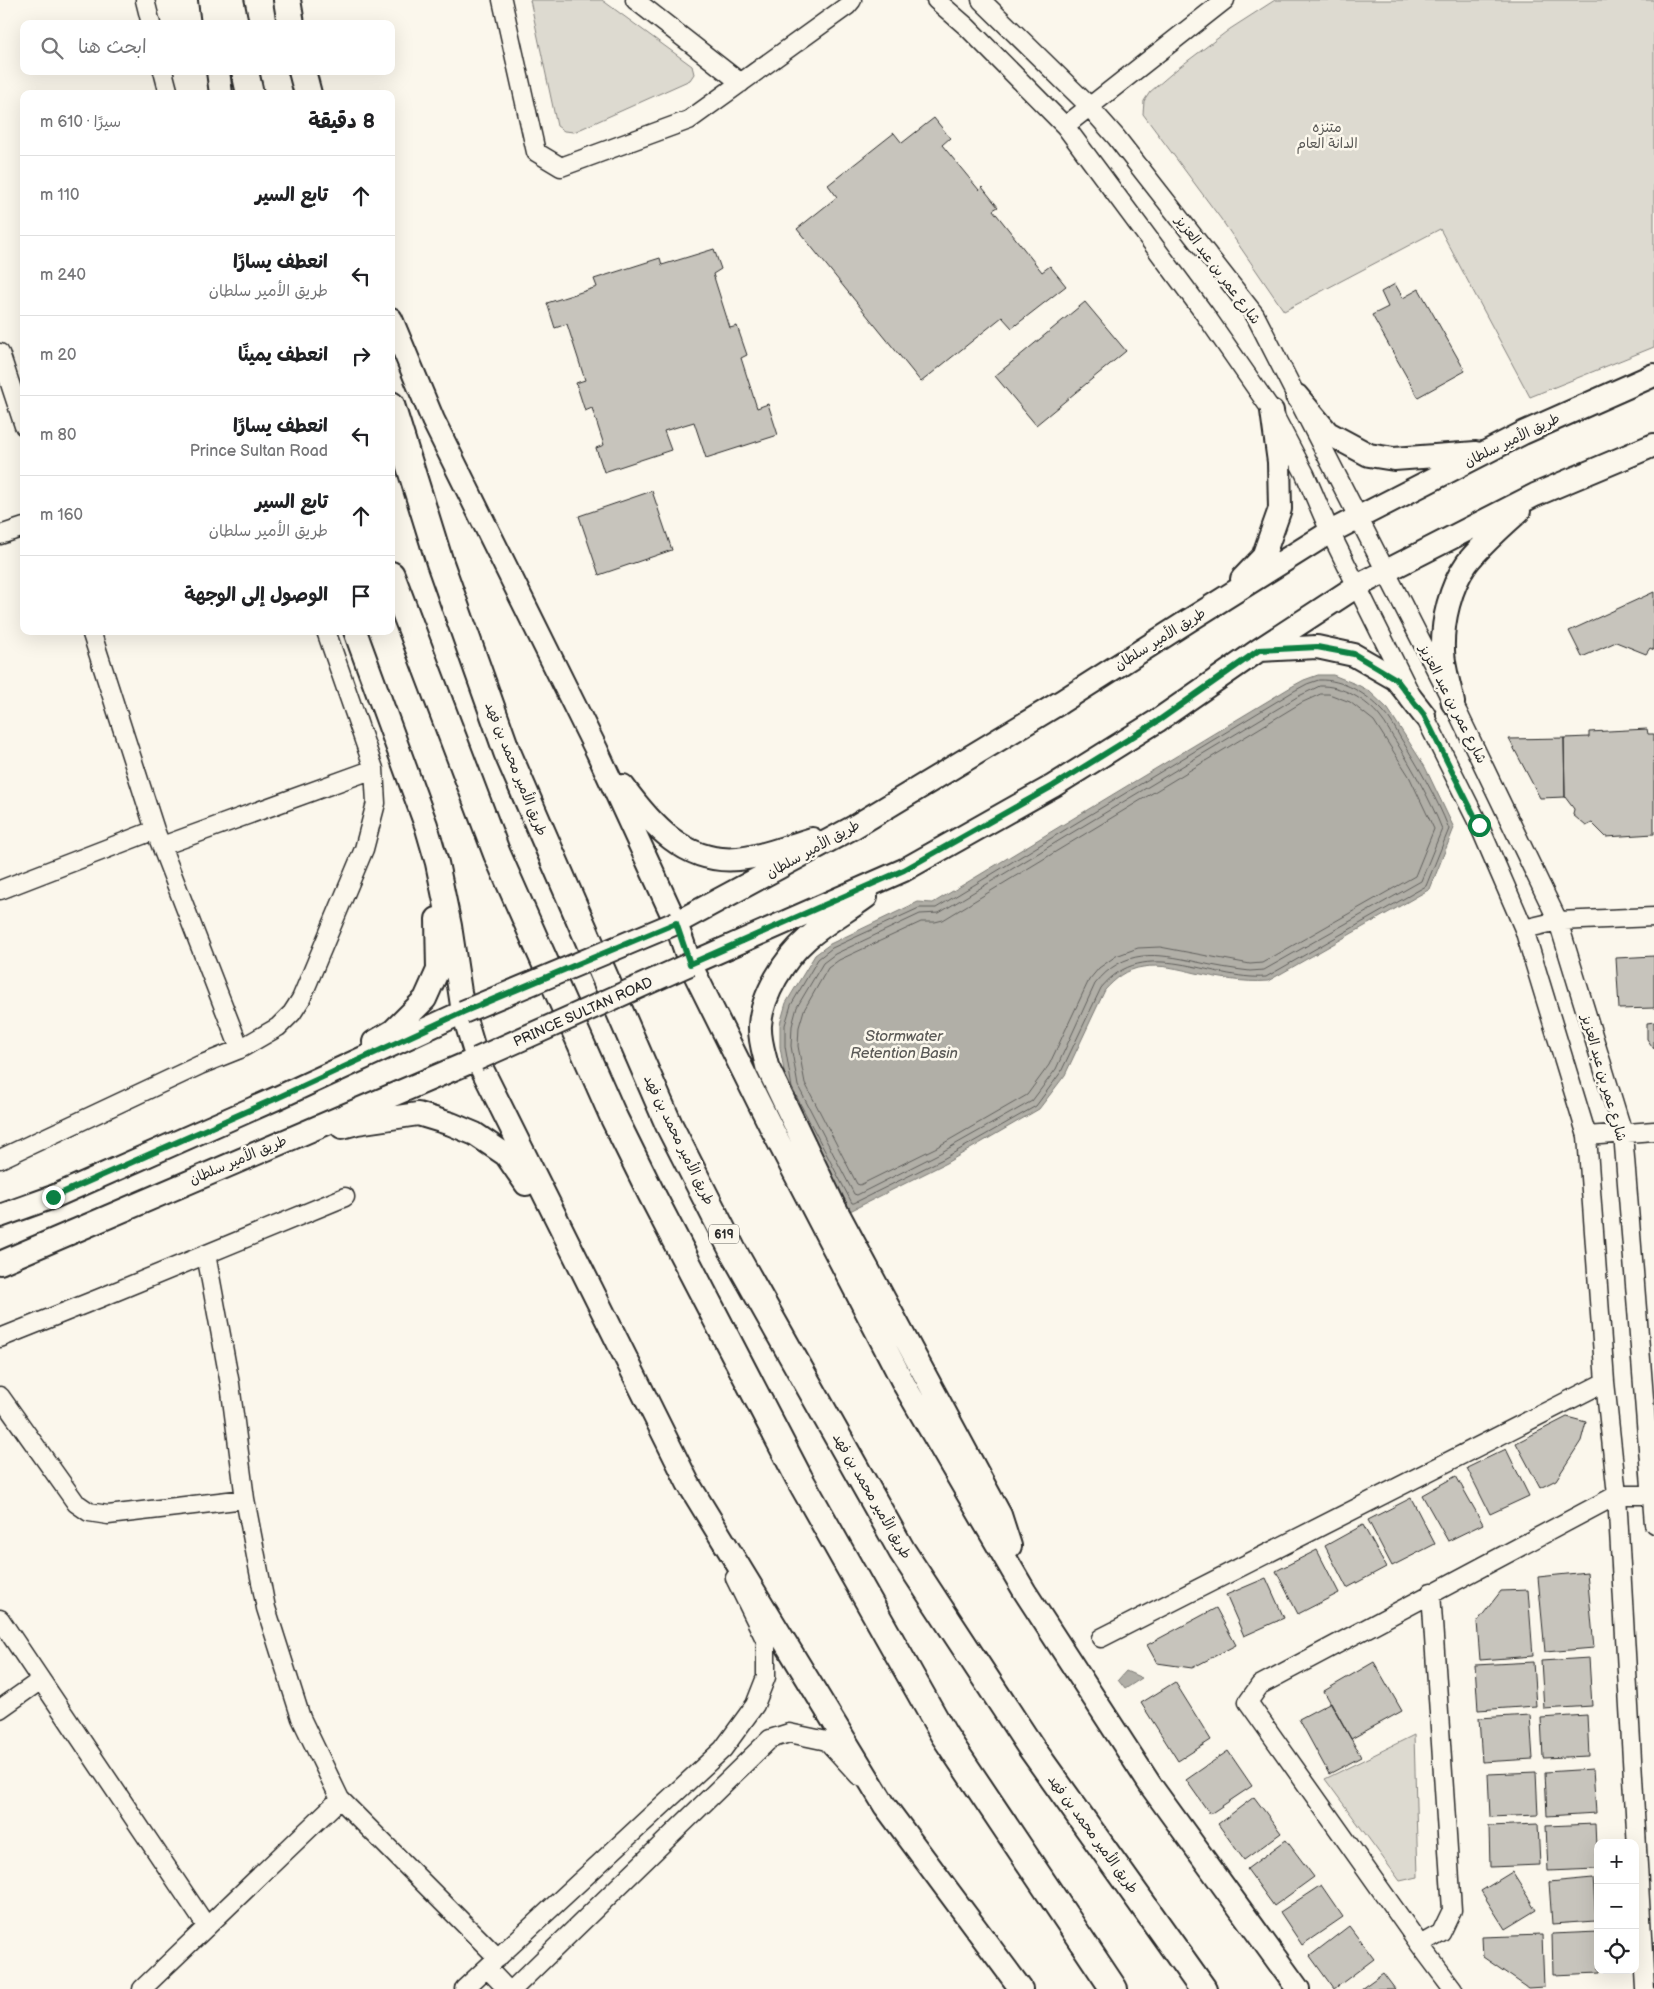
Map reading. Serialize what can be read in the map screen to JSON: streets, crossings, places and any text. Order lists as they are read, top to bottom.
{
  "streets": {
    "highway": ["طريق الأمير محمد بن فهد", "619"],
    "main road": ["طريق الأمير سلطان", "PRINCE SULTAN ROAD"],
    "street": ["شارع عمر بن عبد العزيز"]
  },
  "crossings": [
    ["شارع عمر بن عبد العزيز", "طريق الأمير سلطان"],
    ["طريق الأمير سلطان", "PRINCE SULTAN ROAD"]
  ],
  "water": ["Stormwater Retention Basin"],
  "parks": ["متنزه الدانة العام"],
  "page": {
    "search": "ابحث هنا",
    "heading": ["8 دقيقة", "سيرًا · 610 m"],
    "list": [
      ["تابع السير", "110 m"],
      ["انعطف يسارًا", "طريق الأمير سلطان", "240 m"],
      ["انعطف يمينًا", "20 m"],
      ["انعطف يسارًا", "Prince Sultan Road", "80 m"],
      ["تابع السير", "طريق الأمير سلطان", "160 m"],
      "الوصول إلى الوجهة"
    ],
    "map_buttons": ["+", "−"]
  }
}
